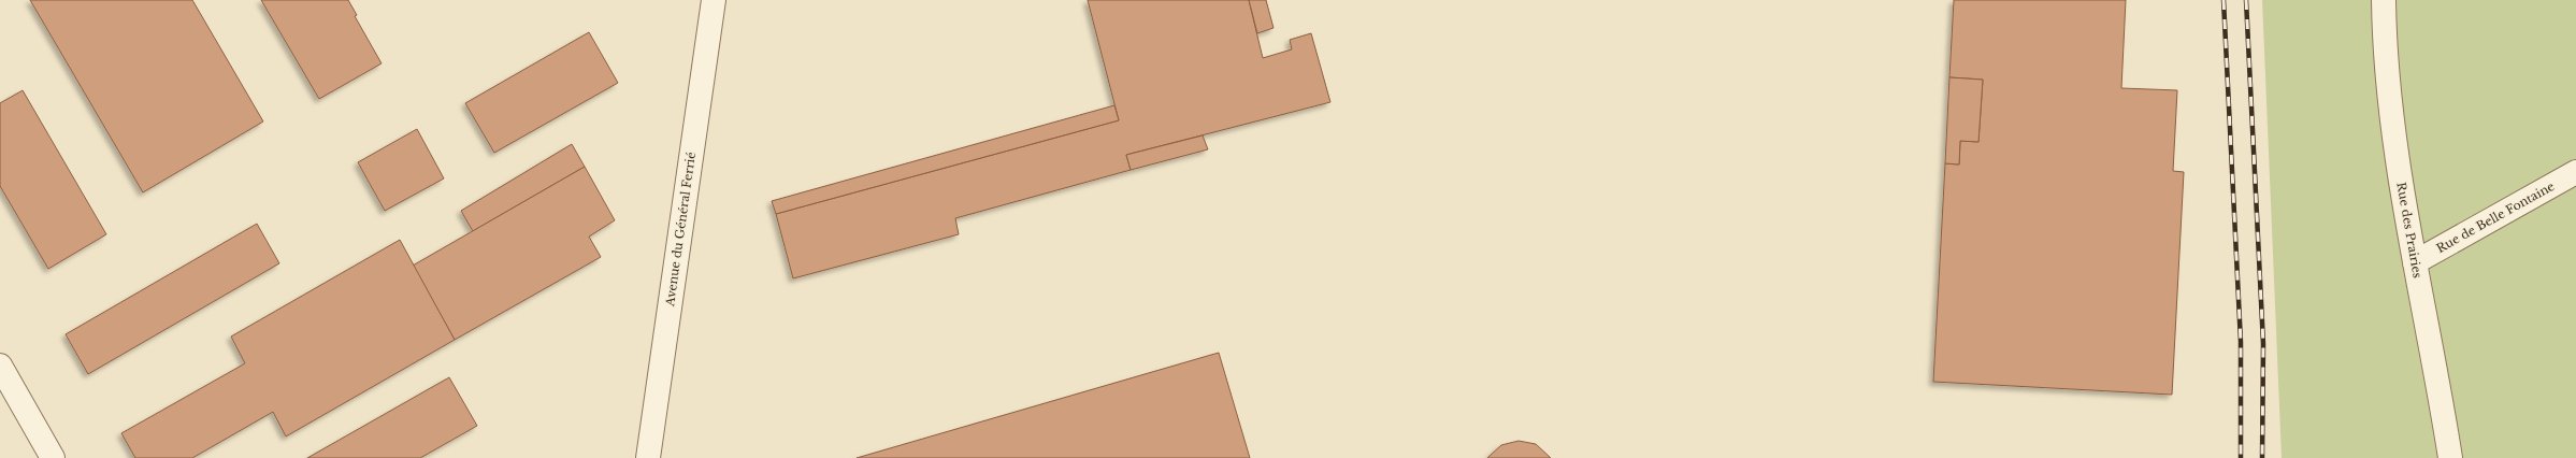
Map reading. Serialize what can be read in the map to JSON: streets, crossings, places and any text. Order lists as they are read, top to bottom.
{
  "streets": {
    "street": ["Rue de Belle Fontaine", "Avenue du Général Ferrié", "Rue des Prairies"]
  },
  "crossings": [
    ["Rue de Belle Fontaine", "Rue des Prairies"]
  ]
}
